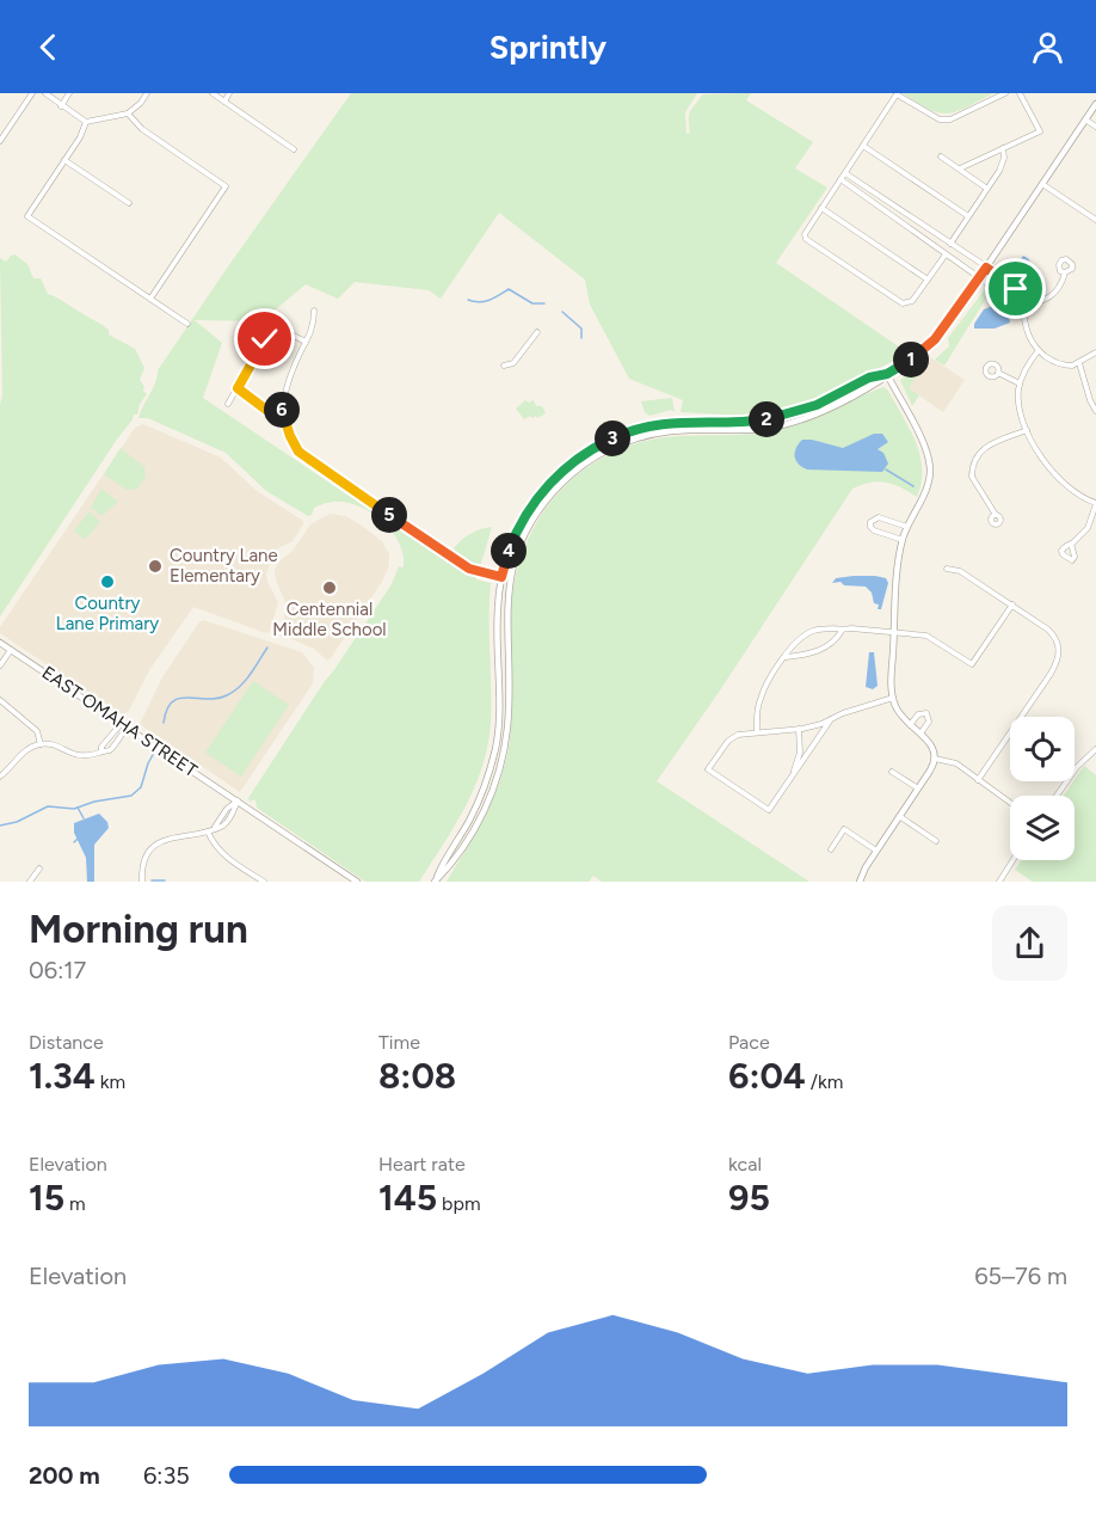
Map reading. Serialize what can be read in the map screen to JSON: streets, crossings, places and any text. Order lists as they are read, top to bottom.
{
  "streets": {
    "main road": ["EAST OMAHA STREET"]
  },
  "places": ["Country Lane Elementary", "Country Lane Primary", "Centennial Middle School"],
  "page": {
    "header": "Sprintly",
    "pins": [
      "1",
      "6",
      "2",
      "3",
      "5",
      "4"
    ],
    "heading": ["Morning run", "06:17"],
    "stats": [
      ["Distance", "1.34 km"],
      ["Time", "8:08"],
      ["Pace", "6:04 /km"],
      ["Elevation", "15 m"],
      ["Heart rate", "145 bpm"],
      ["kcal", "95"]
    ],
    "chart": ["Elevation", "65–76 m"],
    "list": [
      {
        "name": "200 m",
        "note": "6:35"
      }
    ]
  }
}
